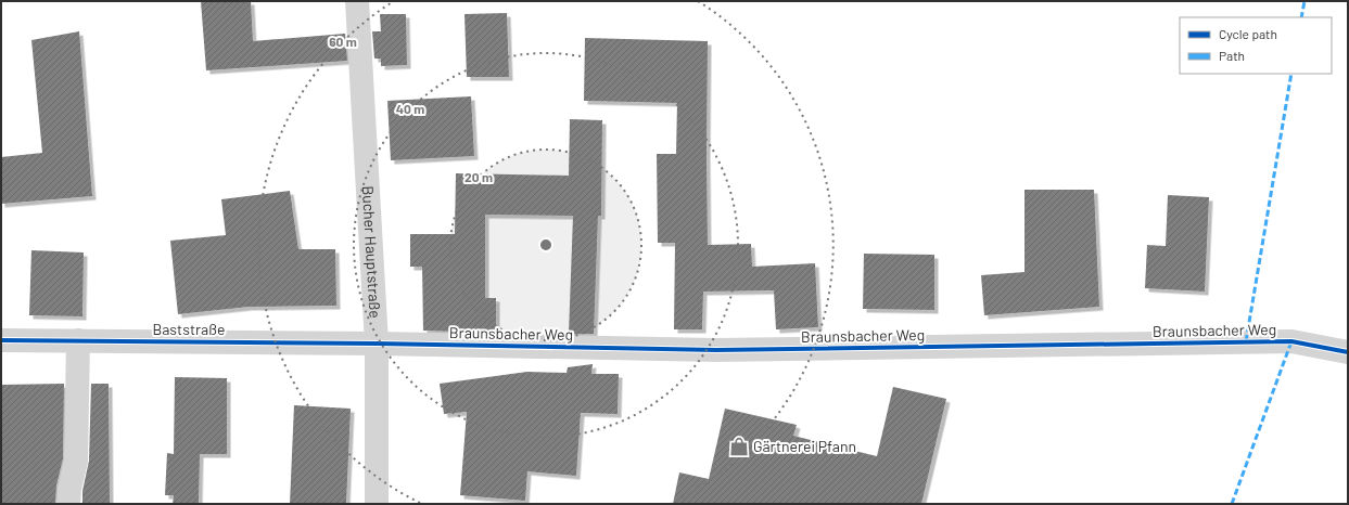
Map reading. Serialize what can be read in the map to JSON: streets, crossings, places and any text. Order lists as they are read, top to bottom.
{
  "streets": {
    "street": ["Bucher Hauptstraße", "Baststraße", "Braunsbacher Weg"]
  },
  "crossings": [
    ["Bucher Hauptstraße", "Baststraße"],
    ["Bucher Hauptstraße", "Braunsbacher Weg"],
    ["Baststraße", "Braunsbacher Weg"]
  ],
  "places": {
    "shop": ["Gärtnerei Pfann"]
  },
  "legend": ["Cycle path", "Path"],
  "rings": ["60 m", "40 m", "20 m"]
}
